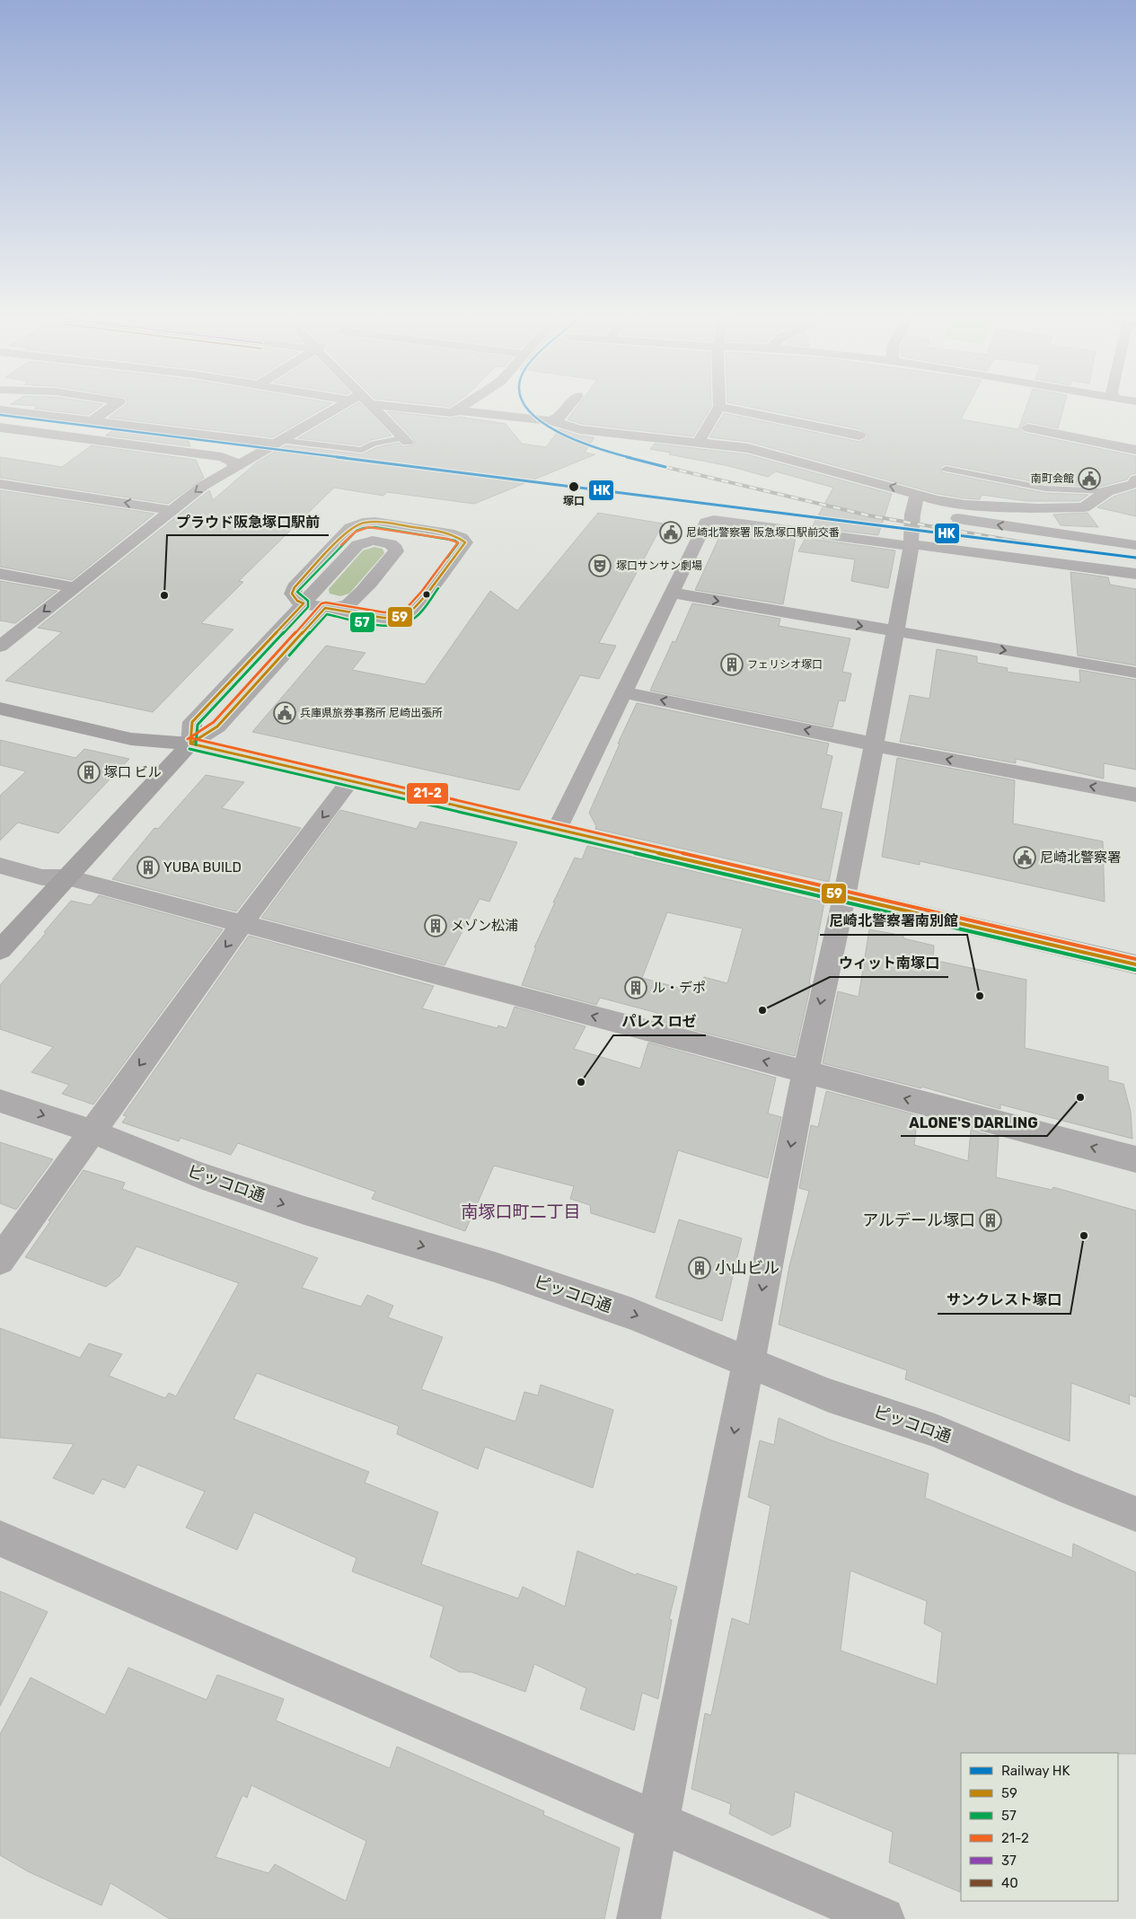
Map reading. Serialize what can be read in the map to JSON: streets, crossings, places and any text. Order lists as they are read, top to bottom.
{
  "streets": {
    "street": ["ピッコロ通"]
  },
  "one_way": ["ピッコロ通"],
  "districts": ["南塚口町二丁目"],
  "places": {
    "public building": [
      "南町会館",
      "尼崎北警察署 阪急塚口駅前交番",
      "兵庫県旅券事務所 尼崎出張所",
      "尼崎北警察署"
    ],
    "other": [
      "塚口",
      "プラウド阪急塚口駅前",
      "尼崎北警察署南別館",
      "ウィット南塚口",
      "パレス ロゼ",
      "ALONE'S DARLING",
      "サンクレスト塚口"
    ],
    "theatre": ["塚口サンサン劇場"],
    "building": [
      "フェリシオ塚口",
      "塚口 ビル",
      "YUBA BUILD",
      "メゾン松浦",
      "ル・デポ",
      "アルデール塚口",
      "小山ビル"
    ]
  },
  "lines": [
    "rail line HK",
    "transit line 59",
    "transit line 57",
    "transit line 21-2"
  ],
  "legend": [
    "Railway HK",
    "59",
    "57",
    "21-2",
    "37",
    "40"
  ]
}
